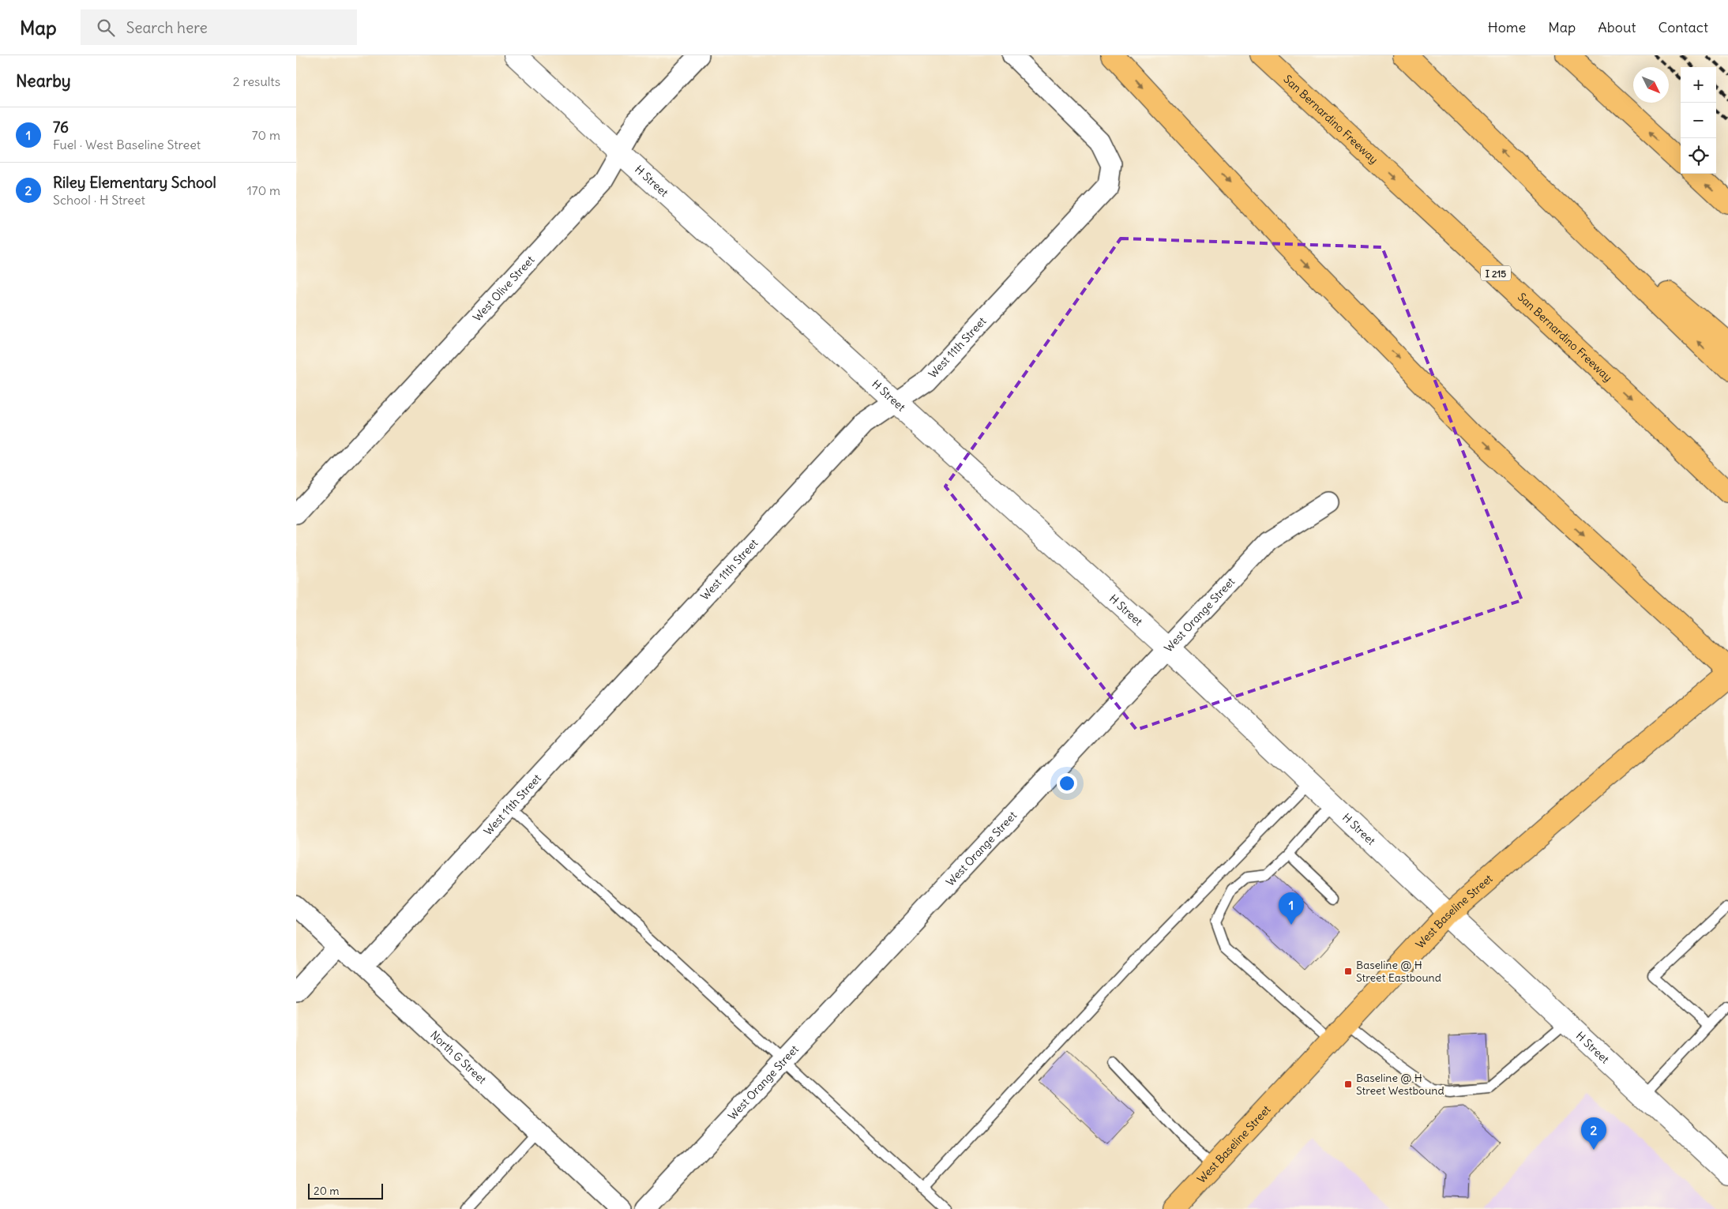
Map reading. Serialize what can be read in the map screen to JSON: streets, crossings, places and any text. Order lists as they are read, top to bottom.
{
  "streets": {
    "main road": ["San Bernardino Freeway", "I 215", "West Baseline Street"],
    "street": [
      "H Street",
      "West Olive Street",
      "West 11th Street",
      "West Orange Street",
      "North G Street"
    ]
  },
  "crossings": [
    ["H Street", "West Olive Street"],
    ["H Street", "West 11th Street"],
    ["H Street", "West Orange Street"],
    ["H Street", "West Baseline Street"],
    ["West 11th Street", "North G Street"]
  ],
  "places": {
    "transit": ["Baseline @ H Street Eastbound", "Baseline @ H Street Westbound"]
  },
  "scale_bar": "20 m",
  "north": "bottom right",
  "page": {
    "header": "Map",
    "search": "Search here",
    "nav": [
      "Home",
      "Map",
      "About",
      "Contact"
    ],
    "heading": ["Nearby", "2 results"],
    "map_buttons": ["+", "−"],
    "list": [
      {
        "mark": "1",
        "name": "76",
        "note": "Fuel · West Baseline Street",
        "value": "70 m"
      },
      {
        "mark": "2",
        "name": "Riley Elementary School",
        "note": "School · H Street",
        "value": "170 m"
      }
    ],
    "pins": ["1", "2"],
    "scale": "20 m"
  }
}
